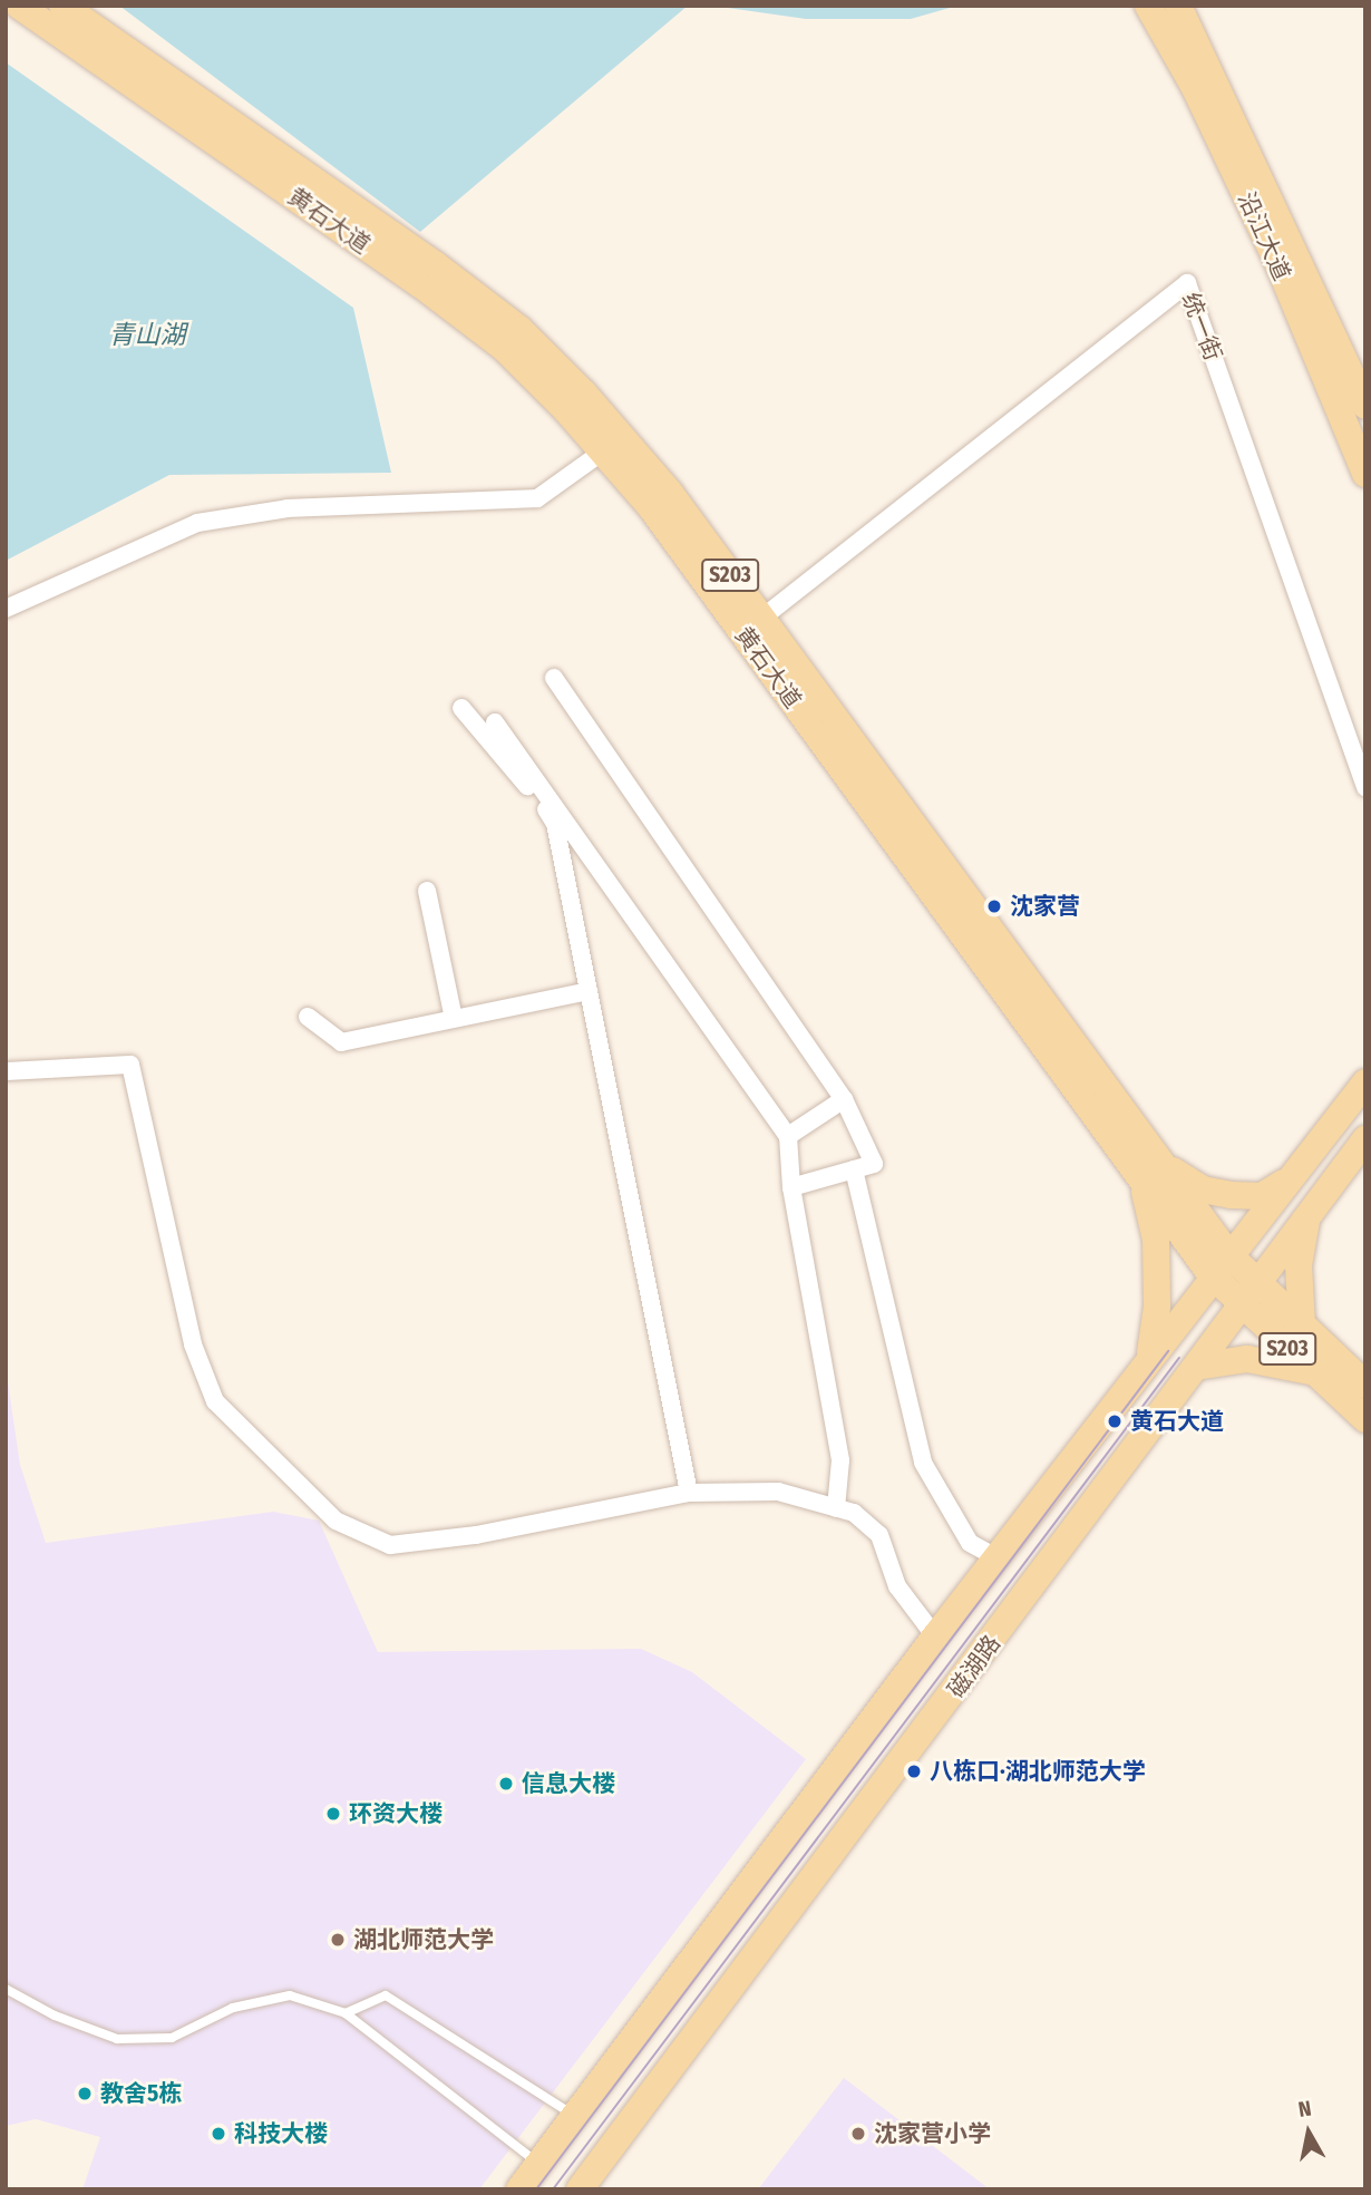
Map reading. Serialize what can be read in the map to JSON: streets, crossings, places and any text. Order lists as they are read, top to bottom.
{
  "streets": {
    "main road": [
      "黄石大道",
      "沿江大道",
      "S203",
      "磁湖路"
    ],
    "street": ["统一街"]
  },
  "crossings": [
    ["黄石大道", "统一街"],
    ["黄石大道", "磁湖路"]
  ],
  "water": ["青山湖"],
  "places": [
    "沈家营",
    "黄石大道",
    "八栋口·湖北师范大学",
    "信息大楼",
    "环资大楼",
    "湖北师范大学",
    "教舍5栋",
    "科技大楼",
    "沈家营小学"
  ],
  "north": "top"
}
